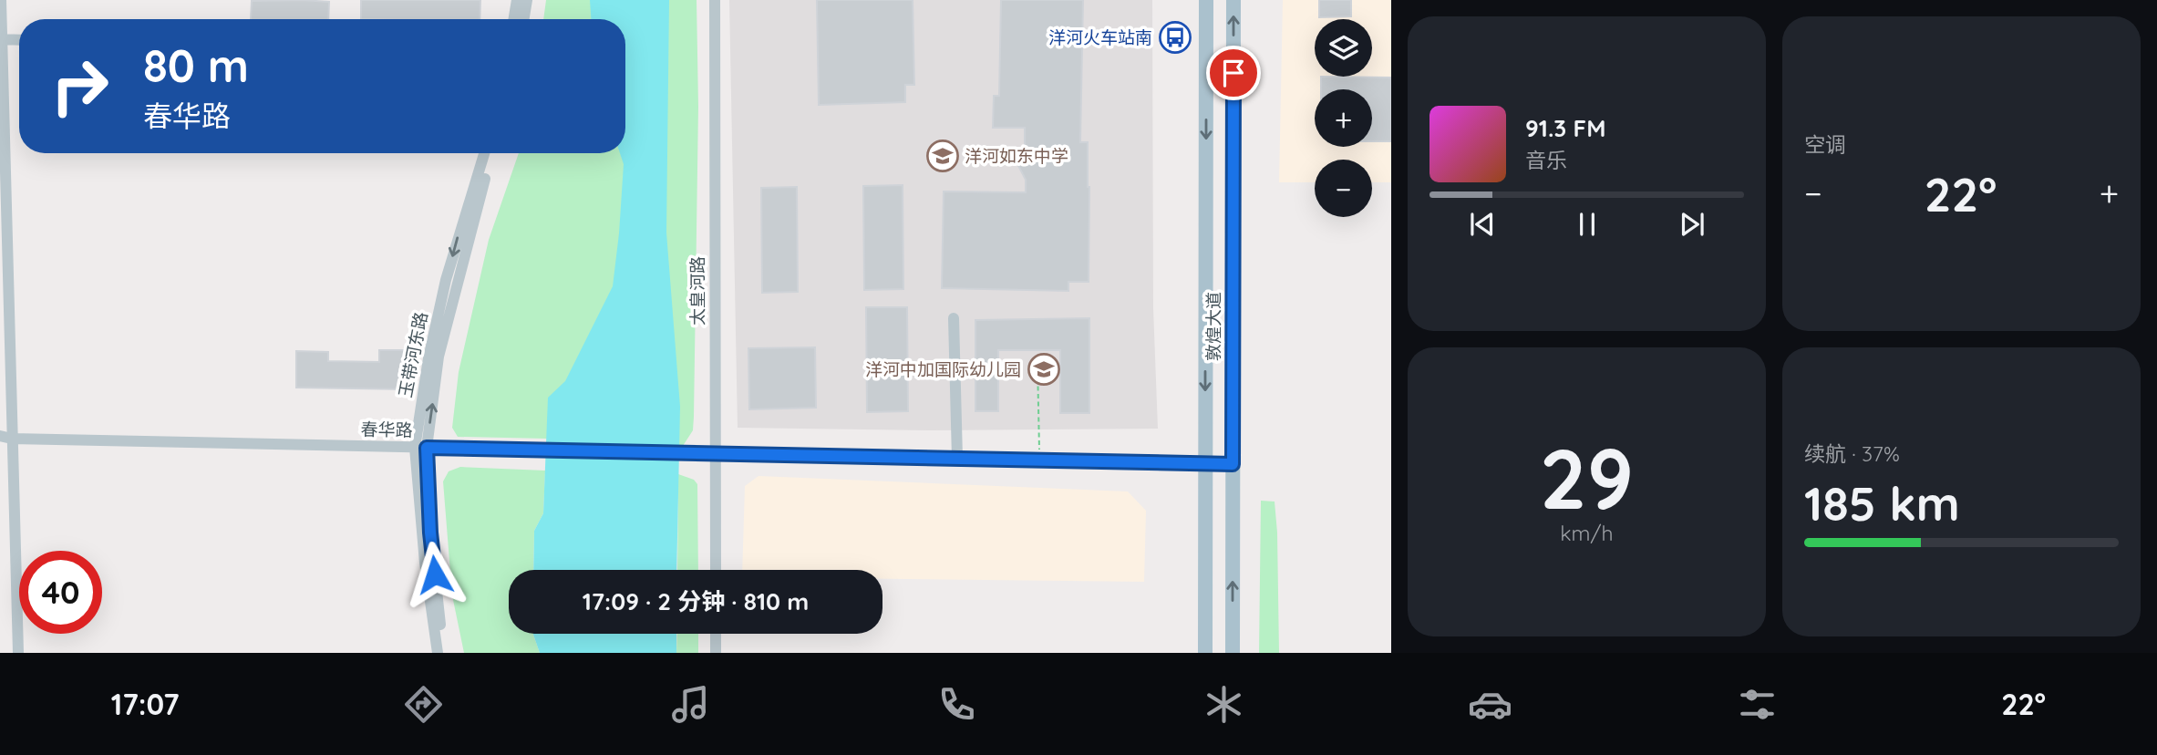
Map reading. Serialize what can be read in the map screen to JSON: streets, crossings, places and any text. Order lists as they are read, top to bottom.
{
  "streets": {
    "main road": ["敦煌大道"],
    "street": ["太皇河路", "玉带河东路", "春华路"]
  },
  "crossings": [
    ["太皇河路", "春华路"],
    ["敦煌大道", "春华路"],
    ["玉带河东路", "春华路"]
  ],
  "places": {
    "bus stop": ["洋河火车站南"],
    "school or university": ["洋河如东中学", "洋河中加国际幼儿园"]
  },
  "page": {
    "tile": [
      "空调",
      ["29", "km/h"],
      ["续航 · 37%", "185 km"]
    ],
    "map_buttons": ["+", "−"],
    "turn": ["80 m", "春华路"],
    "song": ["91.3 FM", "音乐"],
    "heat": ["−", "22°", "+"],
    "limit": "40",
    "trip": "17:09 · 2 分钟 · 810 m",
    "tabs": ["17:07", "22°"]
  }
}
